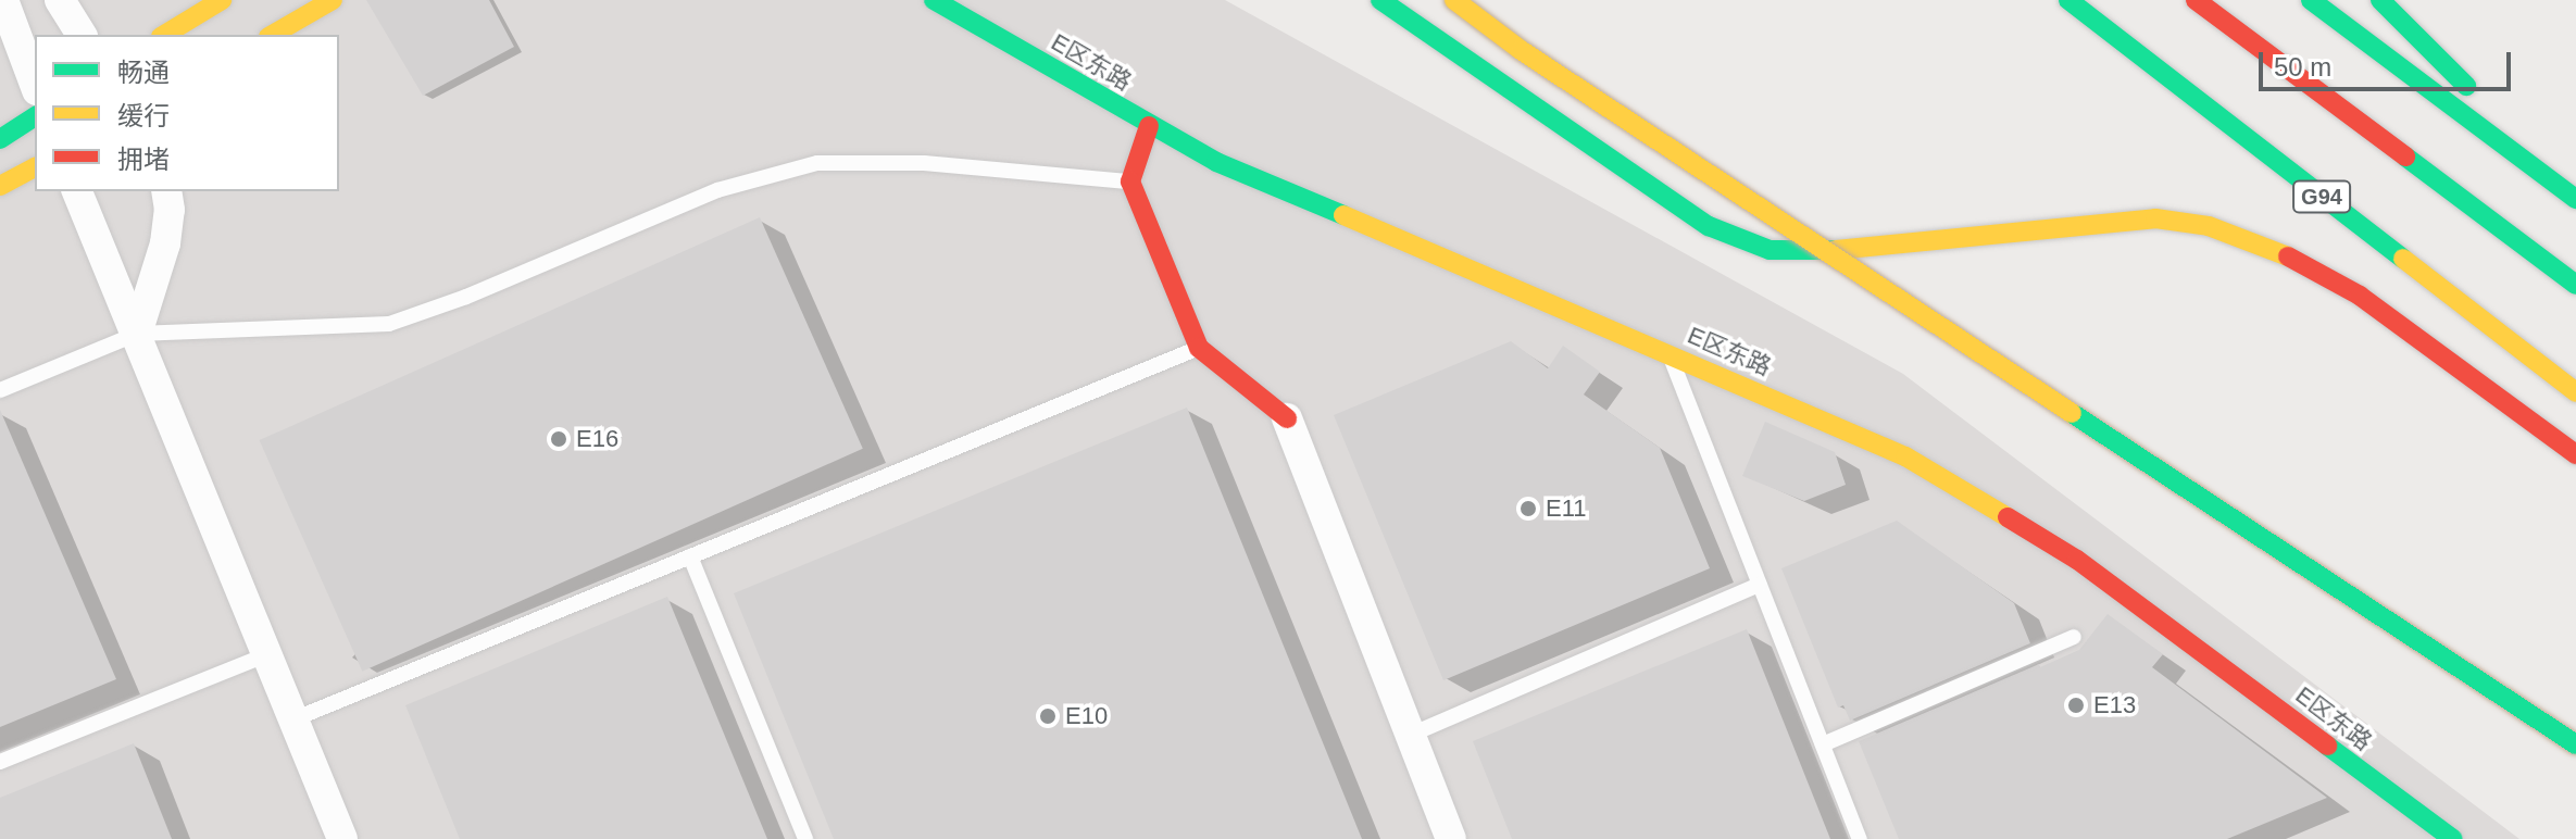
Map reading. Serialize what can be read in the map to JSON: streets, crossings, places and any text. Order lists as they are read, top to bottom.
{
  "streets": {
    "main road": ["E区东路", "G94"]
  },
  "places": [
    "E16",
    "E11",
    "E13",
    "E10"
  ],
  "legend": ["畅通", "缓行", "拥堵"],
  "scale_bar": "50 m"
}
